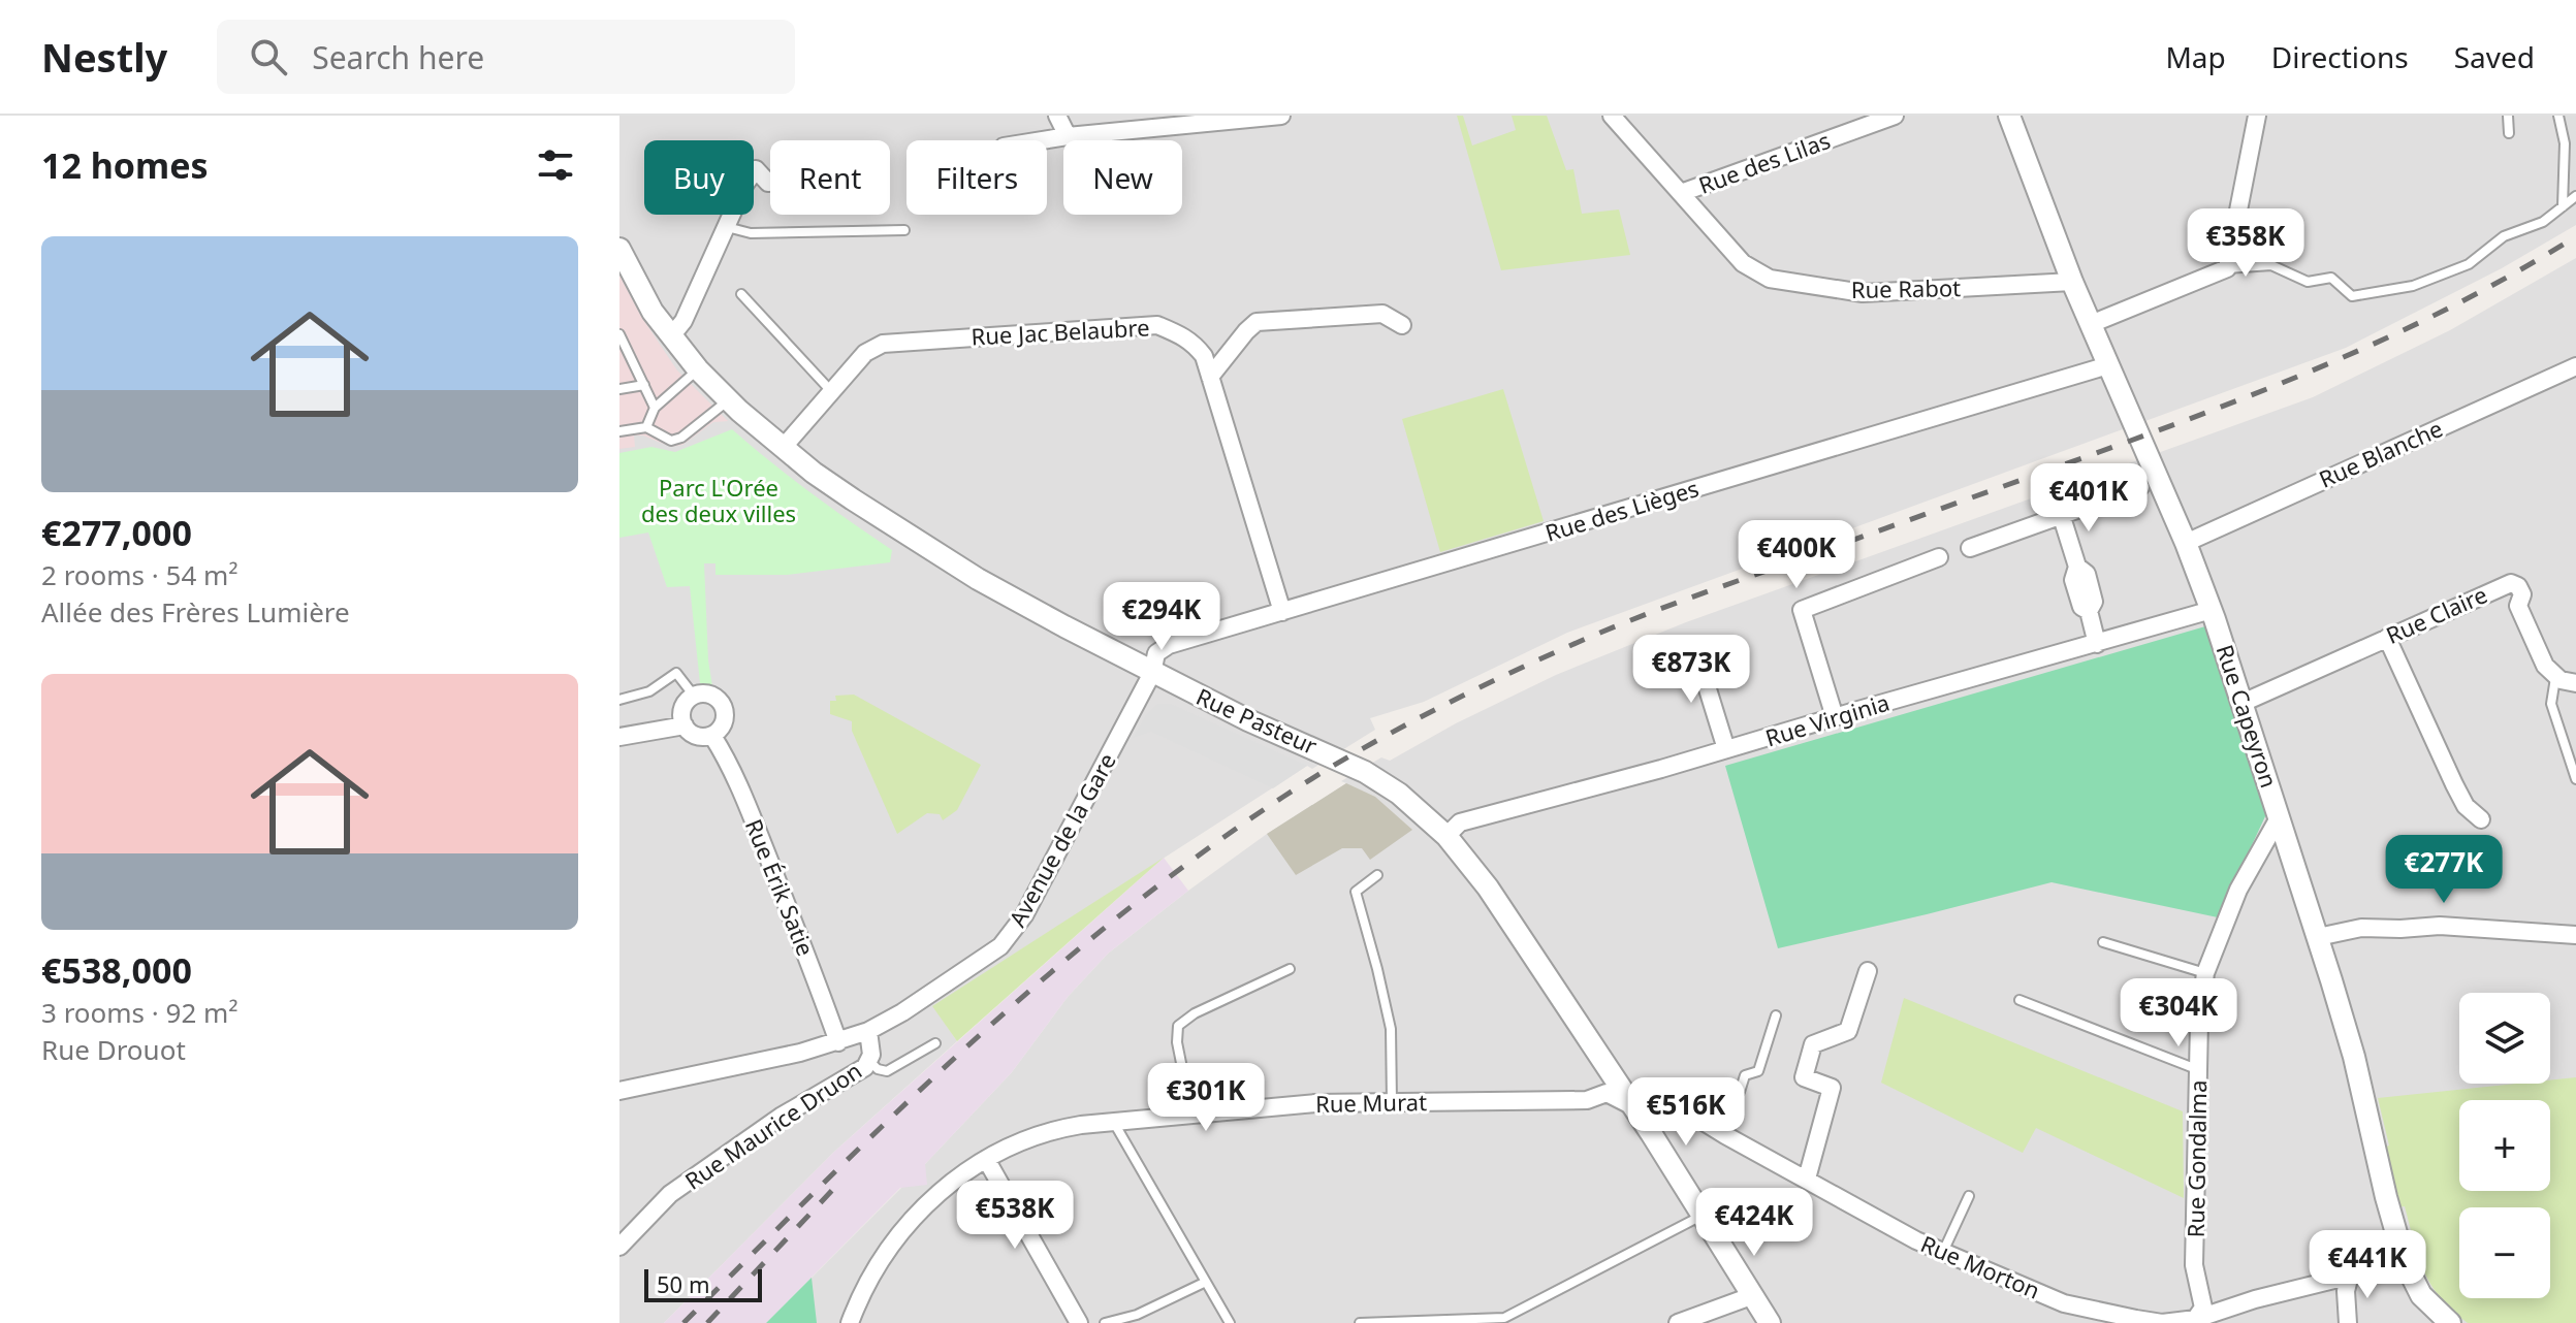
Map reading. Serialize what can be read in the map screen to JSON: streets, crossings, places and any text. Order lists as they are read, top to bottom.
{
  "streets": {
    "street": [
      "Rue des Lilas",
      "Rue Rabot",
      "Rue Jac Belaubre",
      "Rue Blanche",
      "Rue des Lièges",
      "Rue Claire",
      "Rue Capeyron",
      "Rue Virginia",
      "Rue Pasteur",
      "Avenue de la Gare",
      "Rue Érik Satie",
      "Rue Murat",
      "Rue Maurice Druon",
      "Rue Gondalma",
      "Rue Morton"
    ]
  },
  "crossings": [
    ["Rue des Lilas", "Rue Rabot"],
    ["Rue Rabot", "Rue Capeyron"],
    ["Rue Jac Belaubre", "Rue des Lièges"],
    ["Rue Jac Belaubre", "Rue Pasteur"],
    ["Rue Blanche", "Rue Capeyron"],
    ["Rue des Lièges", "Rue Capeyron"],
    ["Rue des Lièges", "Rue Pasteur"],
    ["Rue des Lièges", "Avenue de la Gare"],
    ["Rue Claire", "Rue Capeyron"],
    ["Rue Capeyron", "Rue Virginia"],
    ["Rue Capeyron", "Rue Gondalma"],
    ["Rue Capeyron", "Rue Morton"],
    ["Rue Virginia", "Rue Pasteur"],
    ["Rue Pasteur", "Avenue de la Gare"],
    ["Rue Pasteur", "Rue Murat"],
    ["Rue Pasteur", "Rue Morton"],
    ["Avenue de la Gare", "Rue Érik Satie"],
    ["Avenue de la Gare", "Rue Maurice Druon"],
    ["Rue Murat", "Rue Morton"],
    ["Rue Gondalma", "Rue Morton"]
  ],
  "parks": ["Parc L'Orée des deux villes"],
  "scale_bar": "50 m",
  "page": {
    "header": "Nestly",
    "search": "Search here",
    "nav": ["Map", "Directions", "Saved"],
    "heading": "12 homes",
    "chip": [
      "Buy",
      "Rent",
      "Filters",
      "New"
    ],
    "price": [
      "€358K",
      "€401K",
      "€400K",
      "€294K",
      "€873K",
      "€277K",
      "€304K",
      "€301K",
      "€516K",
      "€538K",
      "€424K",
      "€441K"
    ],
    "list": [
      {
        "name": "€277,000",
        "note": "2 rooms · 54 m² · Allée des Frères Lumière"
      },
      {
        "name": "€538,000",
        "note": "3 rooms · 92 m² · Rue Drouot"
      }
    ],
    "map_buttons": ["+", "−"],
    "scale": "50 m"
  }
}
